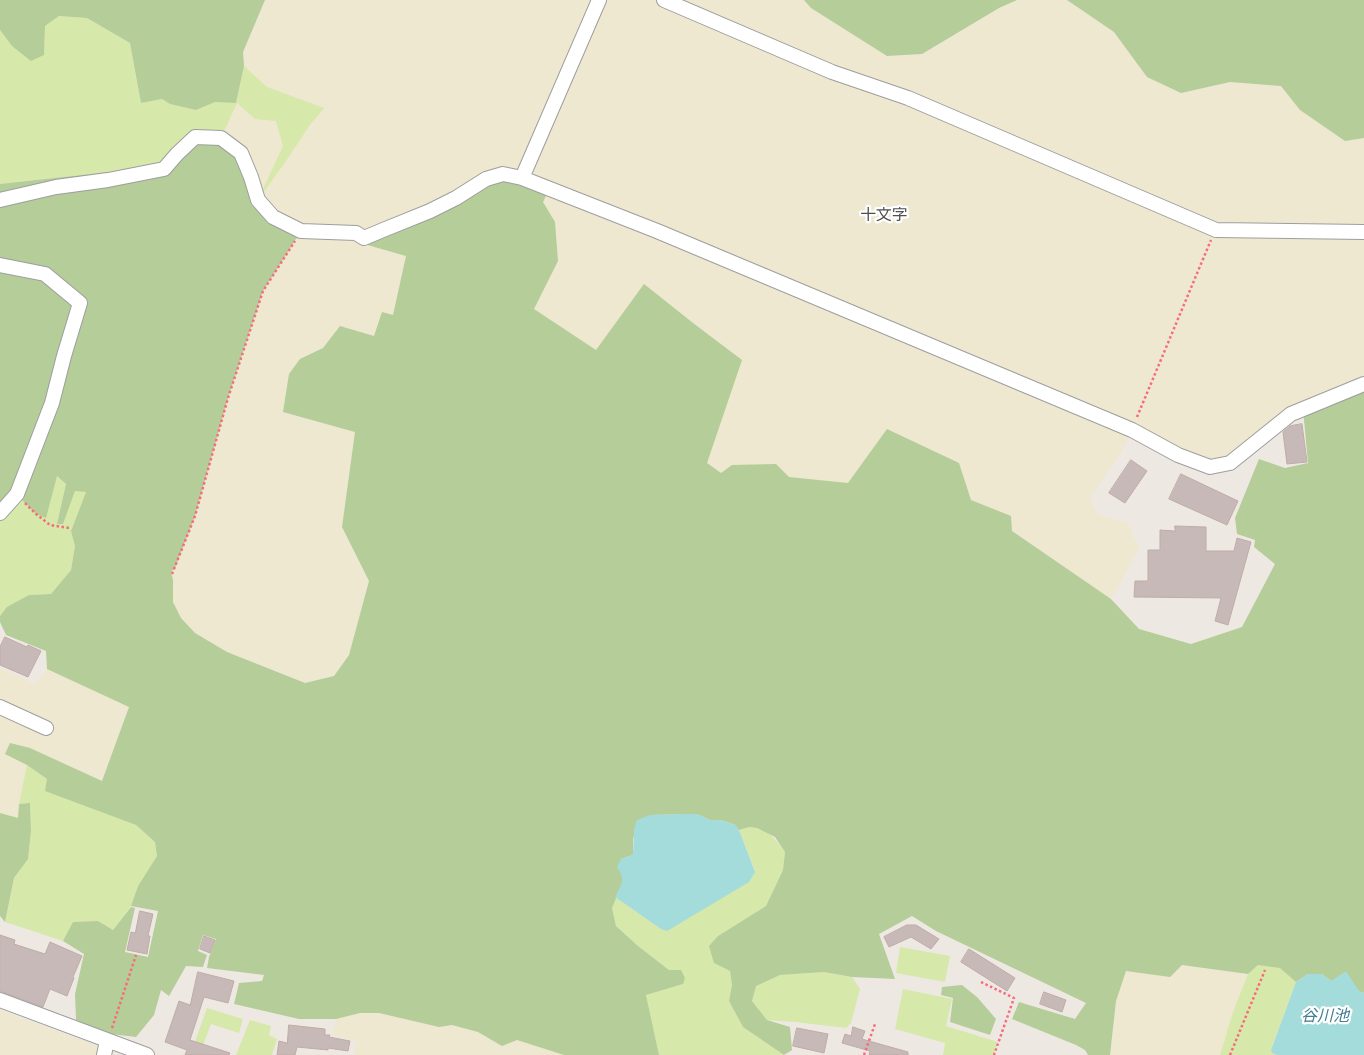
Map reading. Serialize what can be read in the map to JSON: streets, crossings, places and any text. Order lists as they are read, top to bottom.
{
  "districts": ["十文字"],
  "water": ["谷川池"]
}
